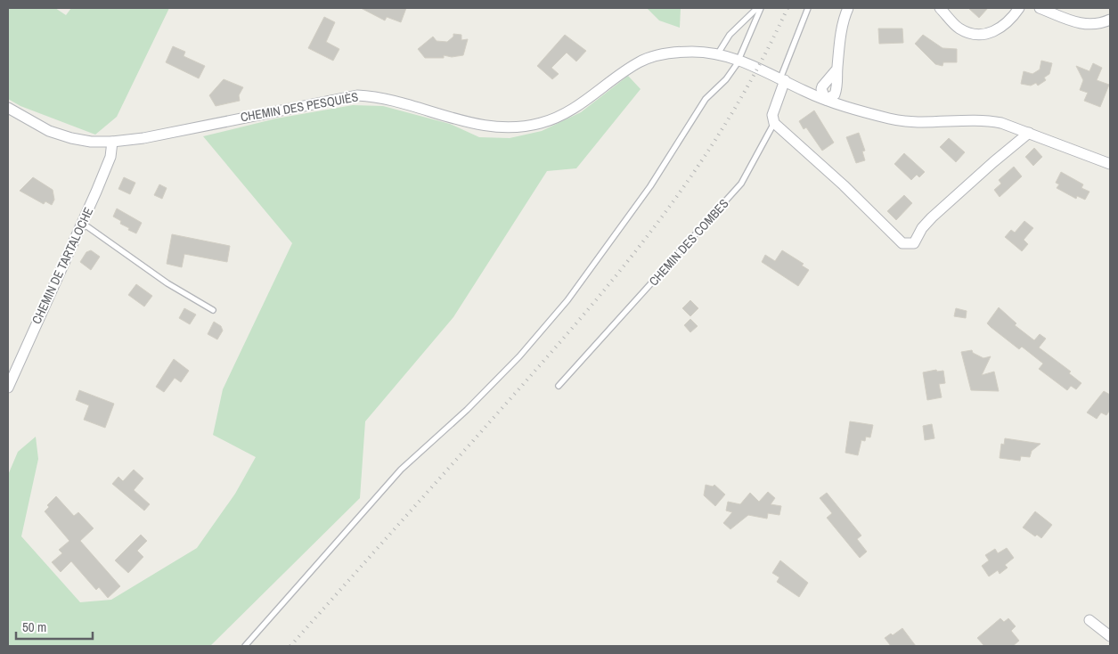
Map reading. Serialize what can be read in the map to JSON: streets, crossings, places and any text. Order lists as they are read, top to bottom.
{
  "streets": {
    "street": ["CHEMIN DES PESQUIÈS", "CHEMIN DES COMBES", "CHEMIN DE TARTALOCHE"]
  },
  "crossings": [
    ["CHEMIN DES PESQUIÈS", "CHEMIN DES COMBES"],
    ["CHEMIN DES PESQUIÈS", "CHEMIN DE TARTALOCHE"]
  ],
  "scale_bar": "50 m"
}
